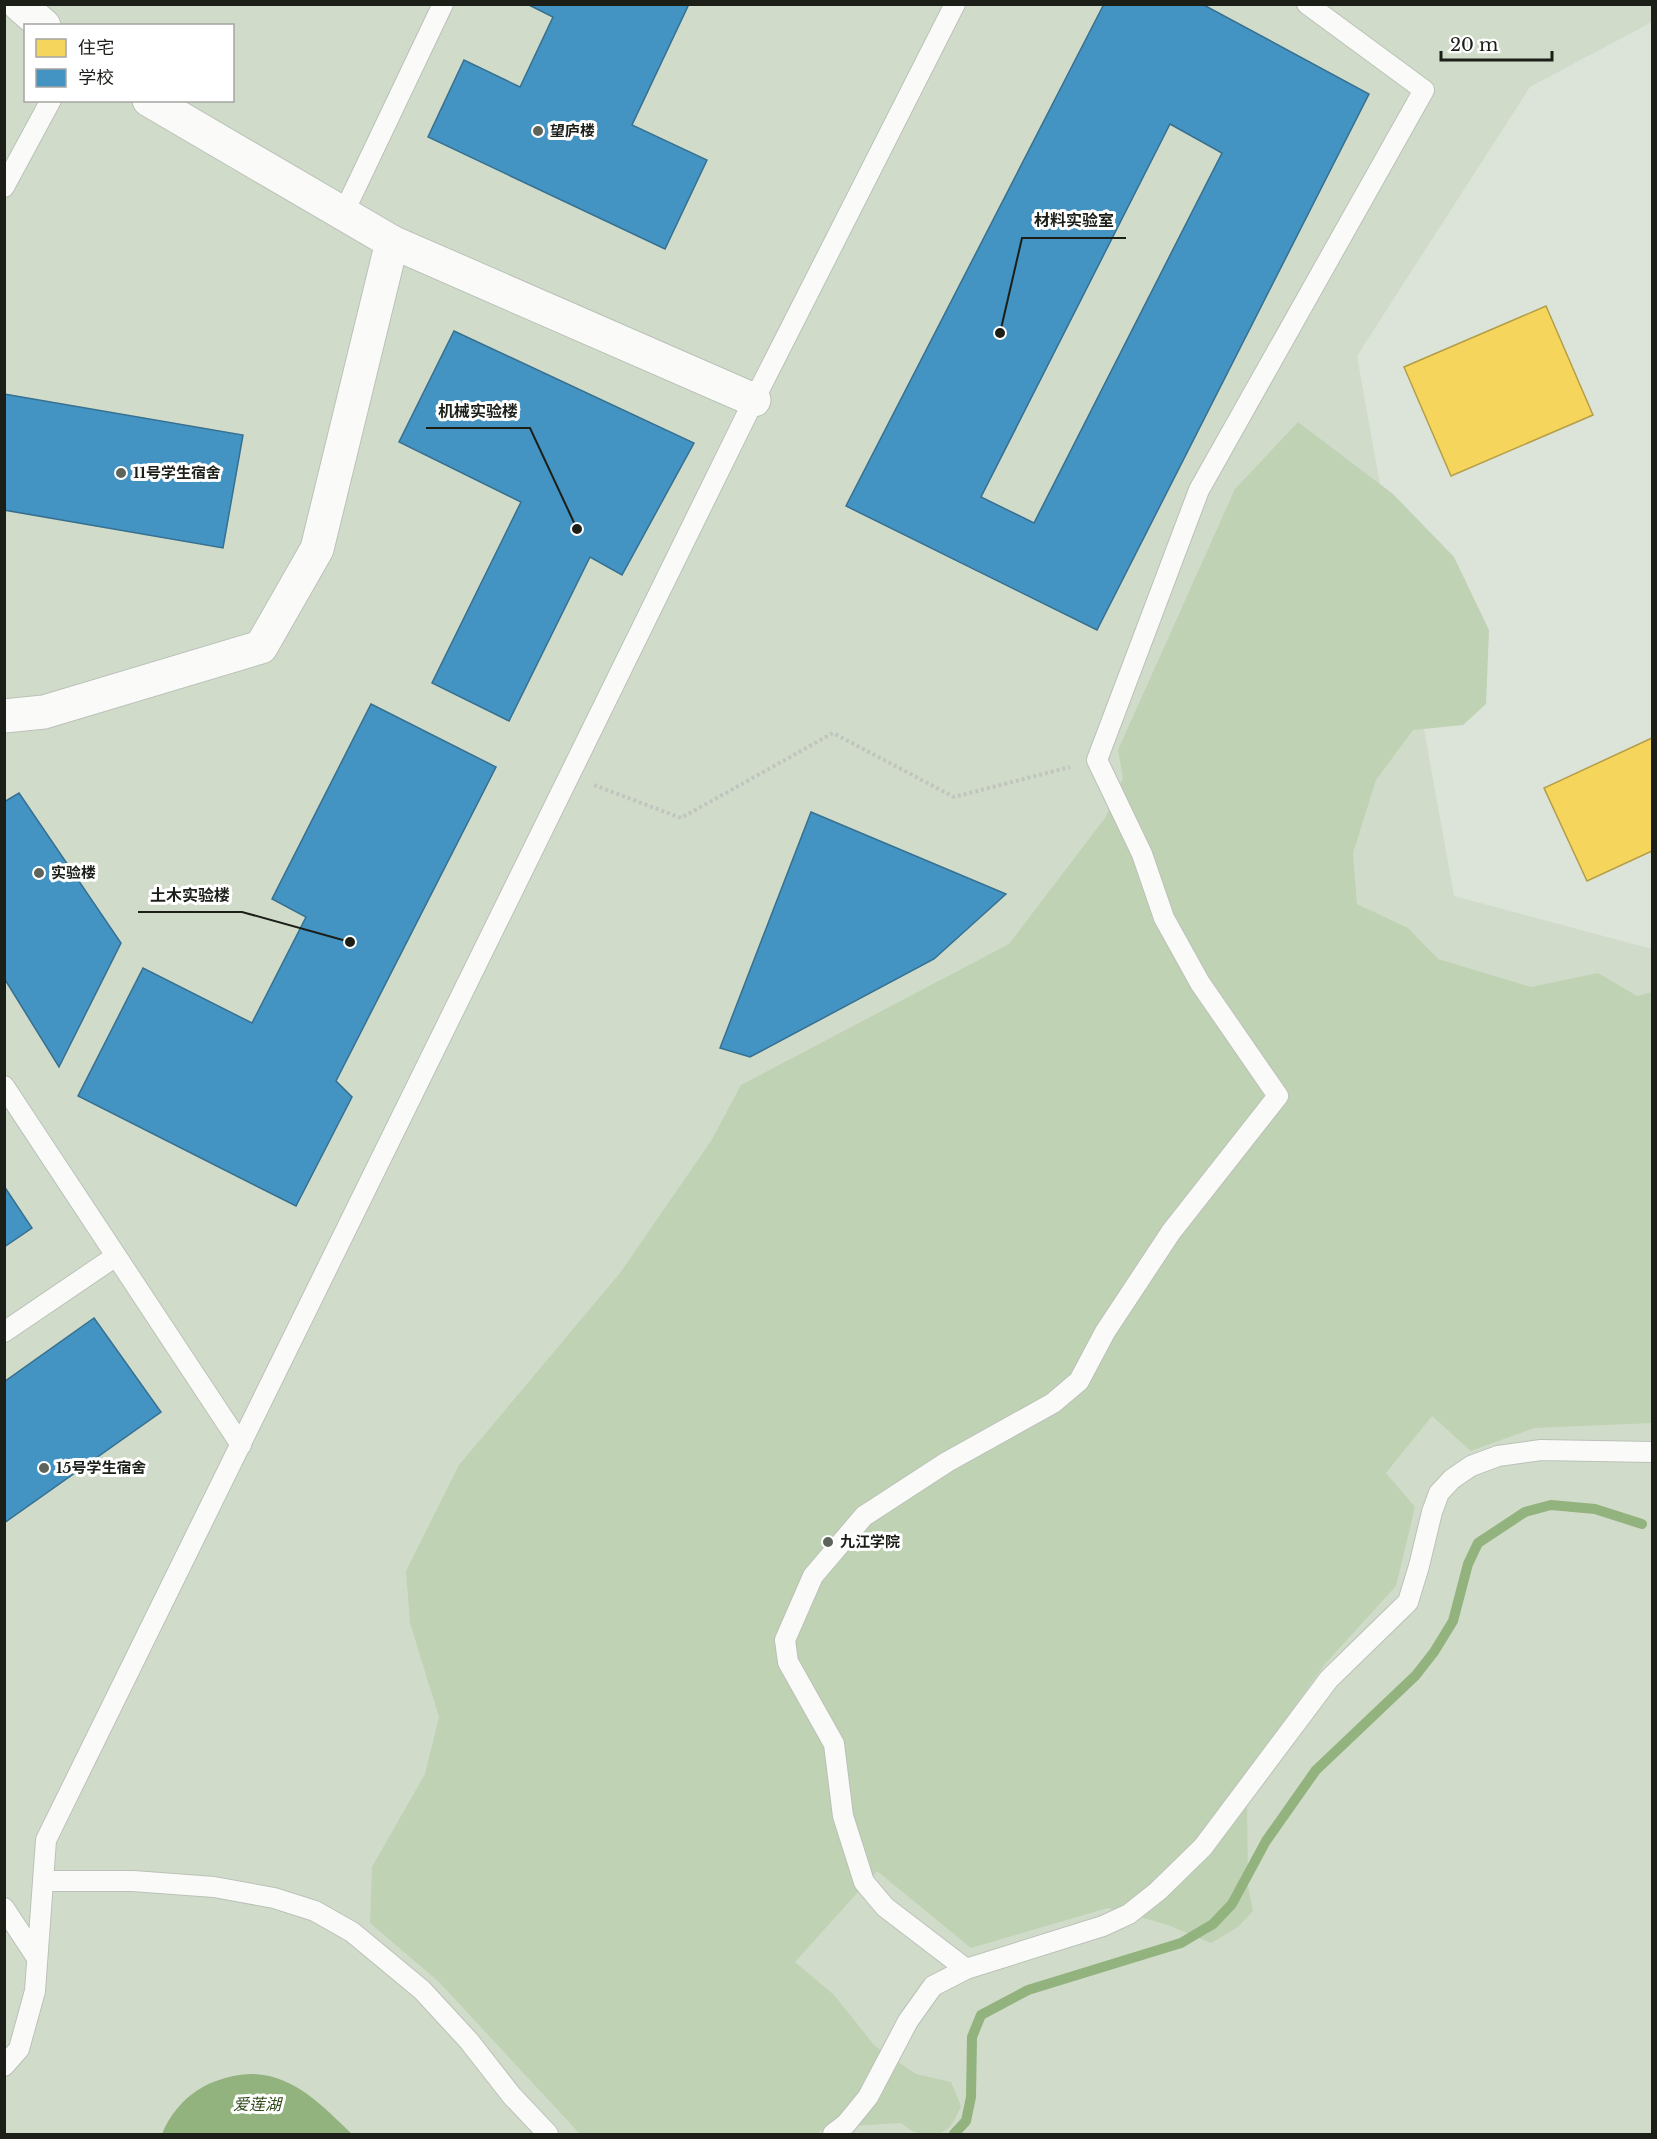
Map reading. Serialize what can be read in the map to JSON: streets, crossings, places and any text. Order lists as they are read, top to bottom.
{
  "water": ["爱莲湖"],
  "places": [
    "望庐楼",
    "材料实验室",
    "11号学生宿舍",
    "机械实验楼",
    "实验楼",
    "土木实验楼",
    "15号学生宿舍",
    "九江学院"
  ],
  "legend": ["住宅", "学校"],
  "scale_bar": "20 m"
}
